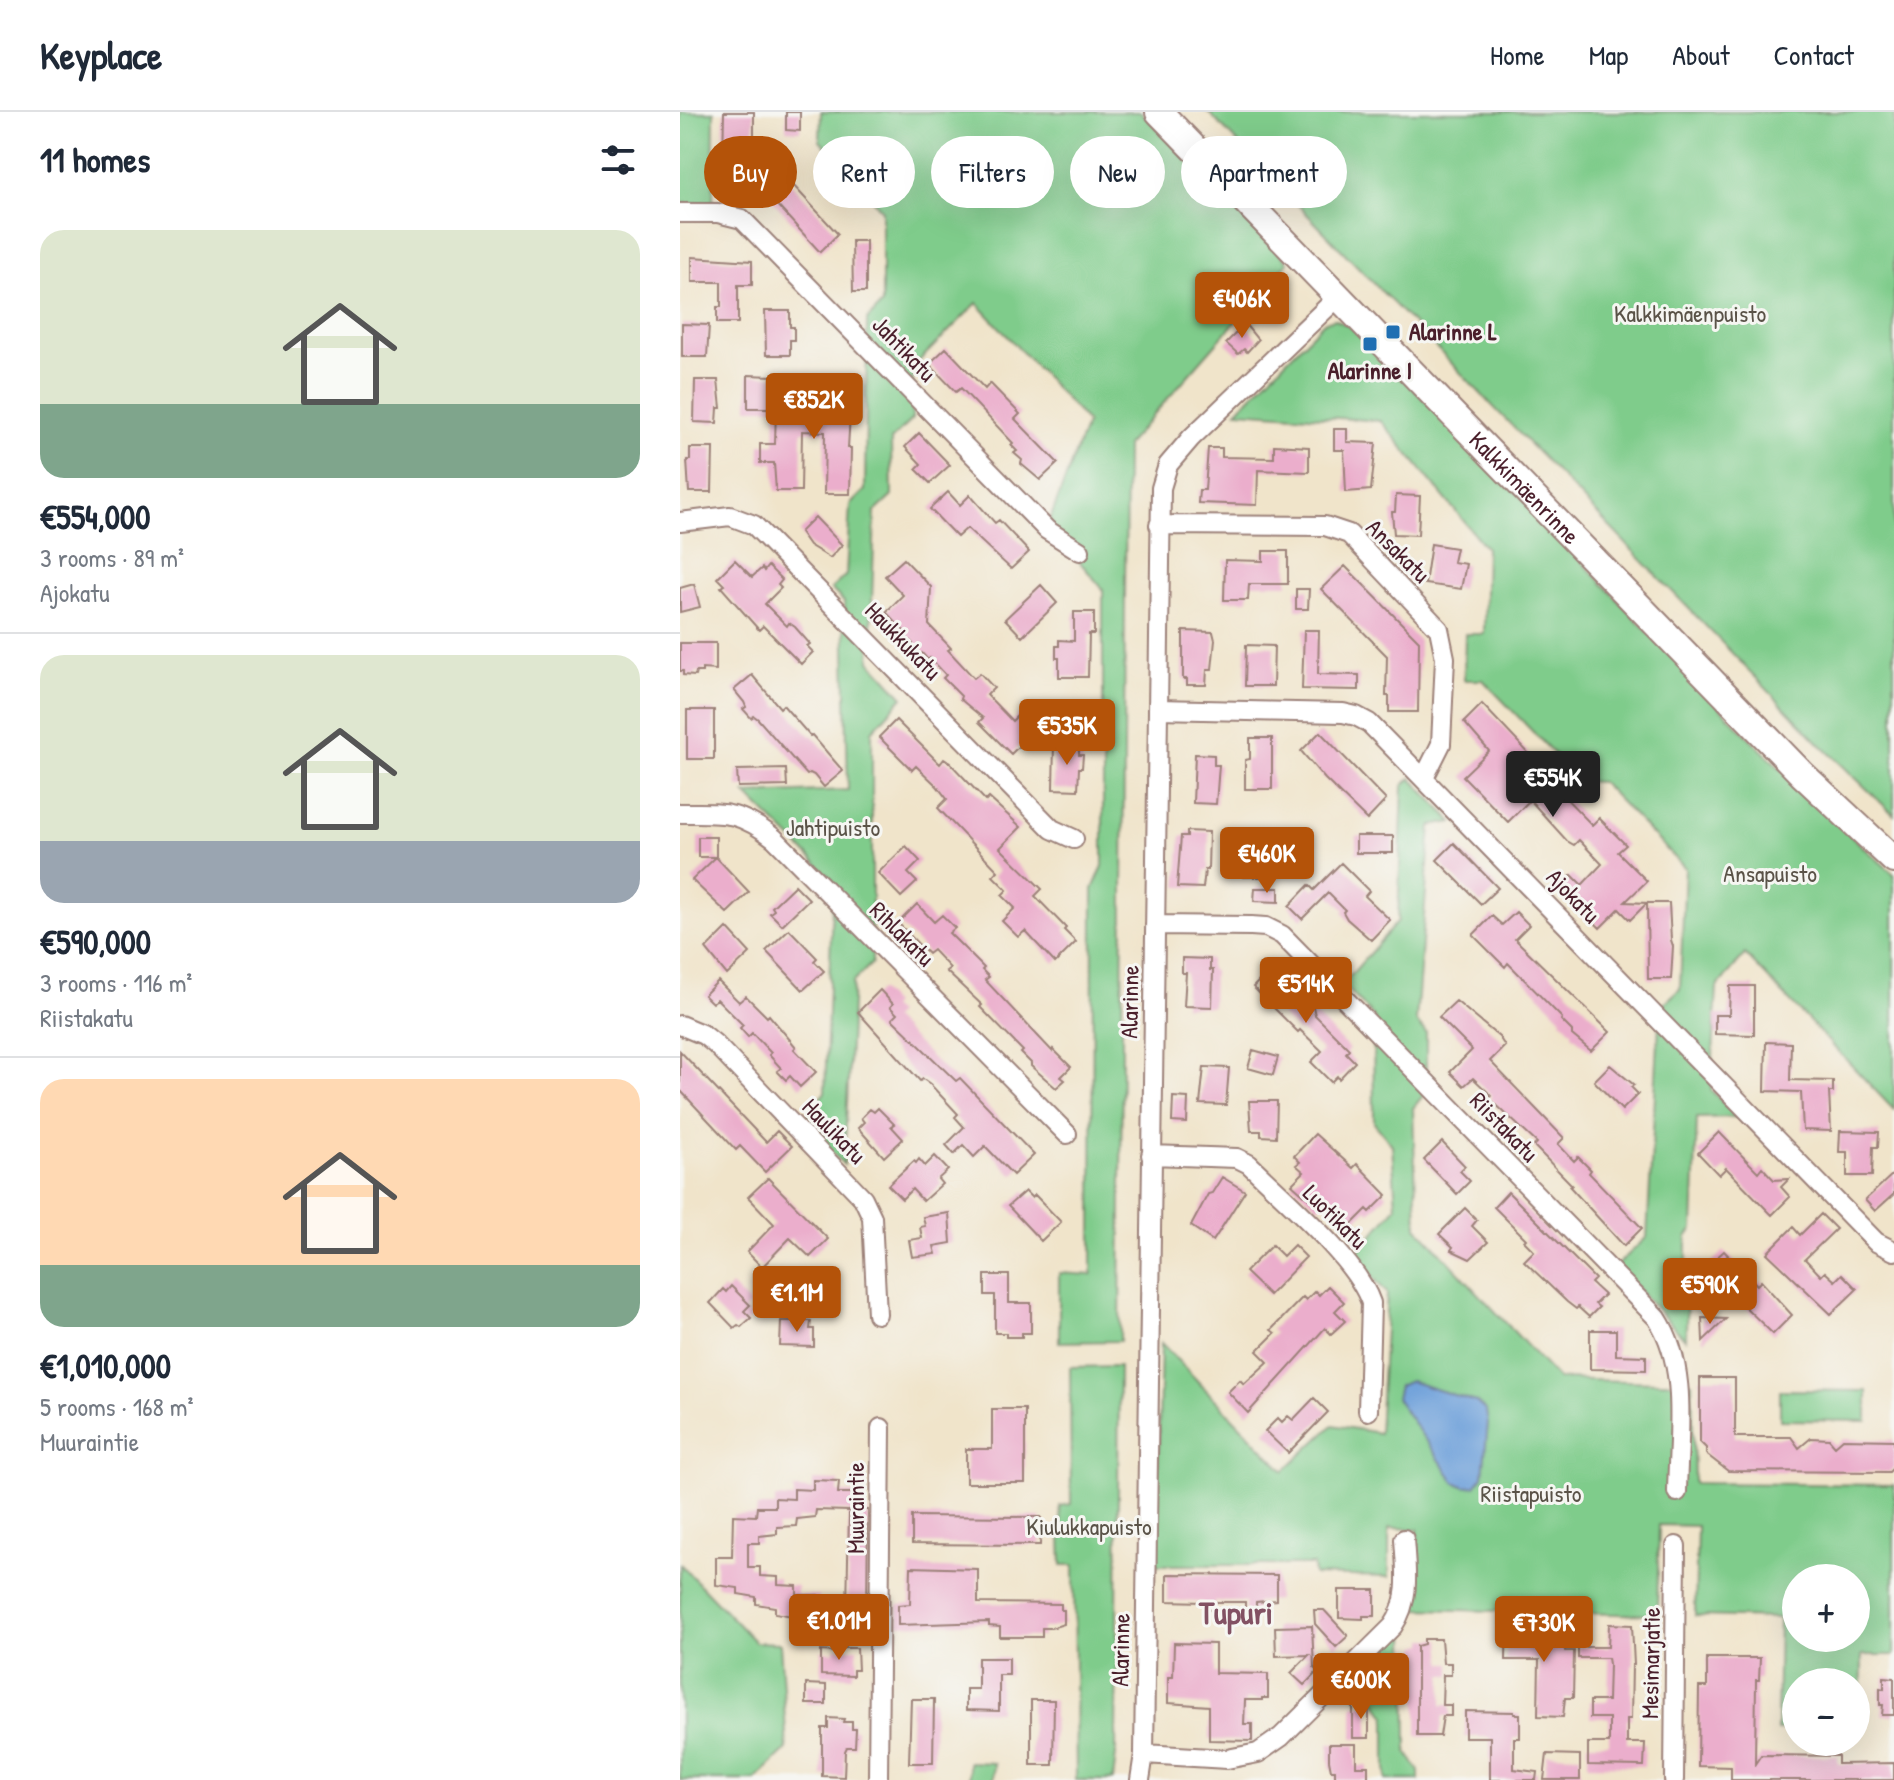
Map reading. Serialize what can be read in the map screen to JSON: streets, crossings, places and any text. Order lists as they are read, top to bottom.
{
  "streets": {
    "street": [
      "Jahtikatu",
      "Kalkkimäenrinne",
      "Ansakatu",
      "Haukkukatu",
      "Ajokatu",
      "Rihlakatu",
      "Alarinne",
      "Riistakatu",
      "Haulikatu",
      "Luotikatu",
      "Muuraintie",
      "Mesimarjatie"
    ]
  },
  "crossings": [
    ["Kalkkimäenrinne", "Alarinne"],
    ["Ansakatu", "Ajokatu"],
    ["Ansakatu", "Alarinne"],
    ["Ajokatu", "Alarinne"],
    ["Alarinne", "Riistakatu"],
    ["Alarinne", "Luotikatu"]
  ],
  "districts": ["Tupuri"],
  "parks": [
    "Kalkkimäenpuisto",
    "Jahtipuisto",
    "Ansapuisto",
    "Riistapuisto",
    "Kiulukkapuisto"
  ],
  "places": {
    "transit": ["Alarinne L", "Alarinne I"]
  },
  "page": {
    "header": "Keyplace",
    "nav": [
      "Home",
      "Map",
      "About",
      "Contact"
    ],
    "heading": "11 homes",
    "chip": [
      "Buy",
      "Rent",
      "Filters",
      "New",
      "Apartment"
    ],
    "list": [
      {
        "name": "€554,000",
        "note": "3 rooms · 89 m² · Ajokatu"
      },
      {
        "name": "€590,000",
        "note": "3 rooms · 116 m² · Riistakatu"
      },
      {
        "name": "€1,010,000",
        "note": "5 rooms · 168 m² · Muuraintie"
      }
    ],
    "price": [
      "€406K",
      "€852K",
      "€535K",
      "€554K",
      "€460K",
      "€514K",
      "€590K",
      "€1.1M",
      "€1.01M",
      "€730K",
      "€600K"
    ],
    "map_buttons": ["+", "−"]
  }
}
